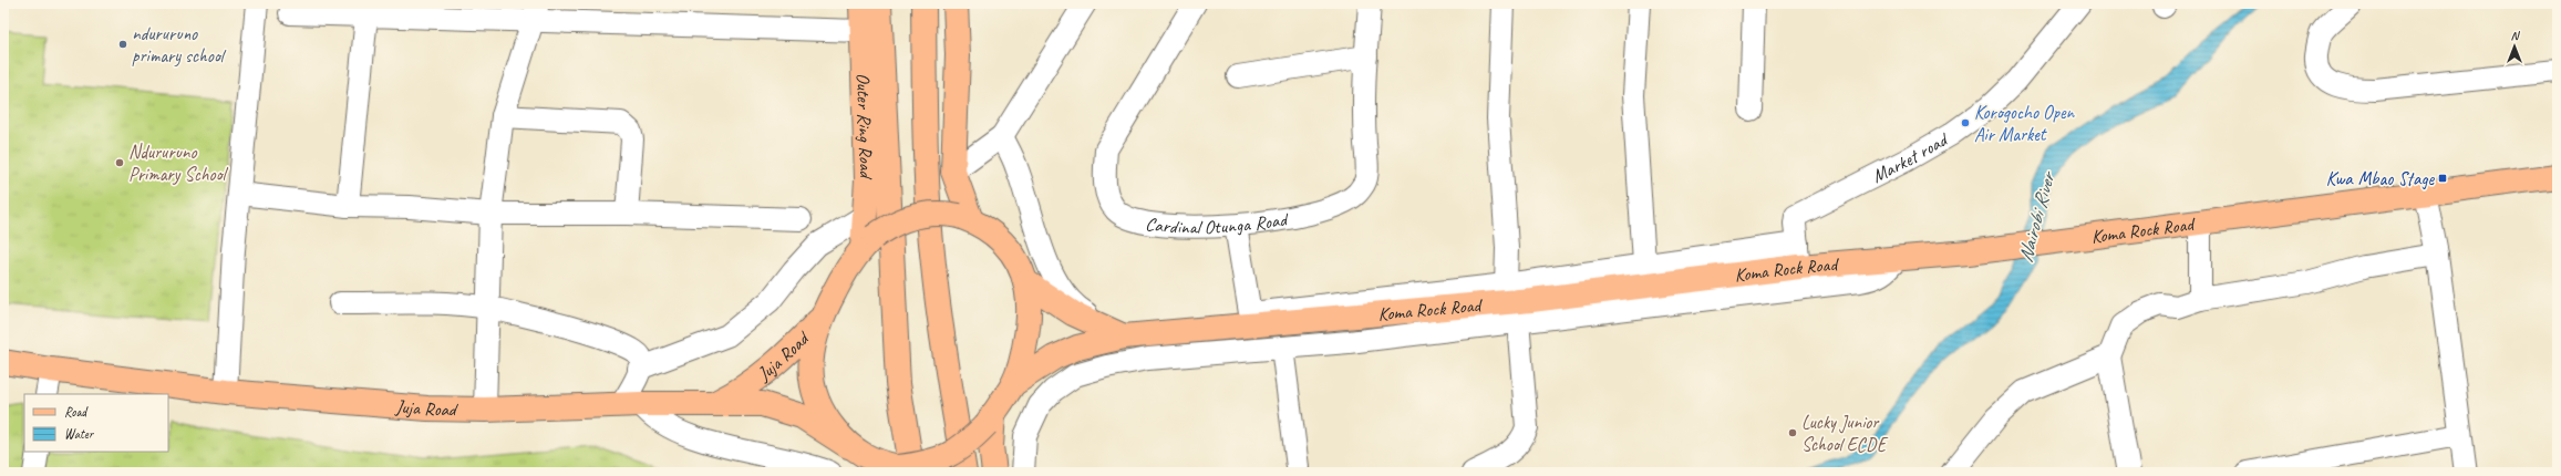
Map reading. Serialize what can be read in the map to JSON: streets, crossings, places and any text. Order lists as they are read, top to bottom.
{
  "streets": {
    "main road": ["Outer Ring Road", "Koma Rock Road", "Juja Road"],
    "street": ["Market road", "Cardinal Otunga Road"]
  },
  "crossings": [
    ["Market road", "Koma Rock Road"]
  ],
  "water": ["Nairobi River"],
  "places": {
    "other": [
      "ndururuno primary school",
      "Korogocho Open Air Market",
      "Ndururuno Primary School",
      "Lucky Junior School ECDE"
    ],
    "transit": ["Kwa Mbao Stage"]
  },
  "legend": ["Road", "Water"],
  "north": "top"
}
